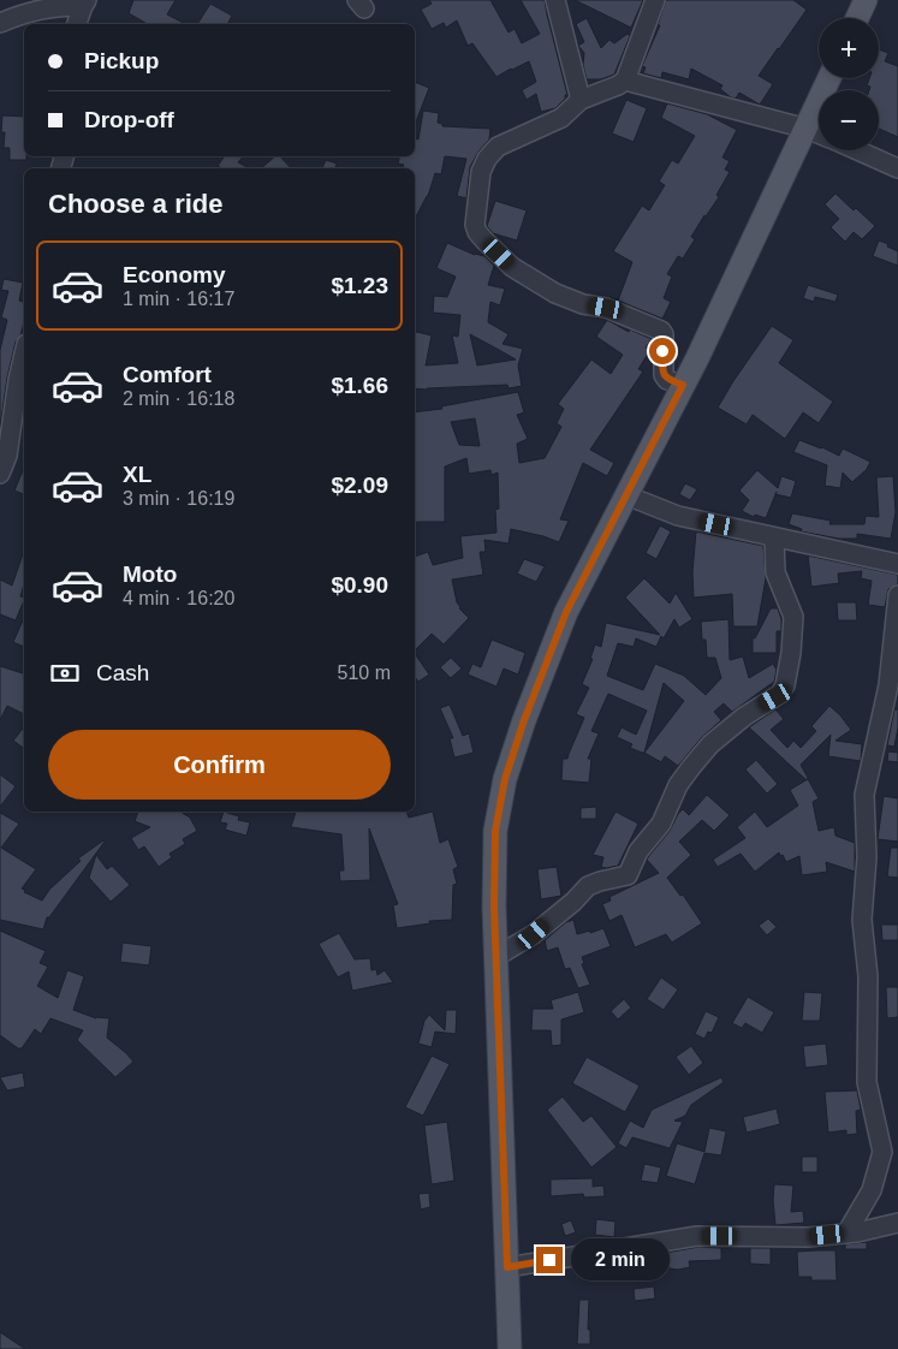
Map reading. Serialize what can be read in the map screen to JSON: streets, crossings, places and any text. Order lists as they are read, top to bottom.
{
  "page": {
    "map_buttons": ["+", "−"],
    "banner": ["Pickup", "Drop-off"],
    "heading": "Choose a ride",
    "list": [
      {
        "name": "Economy",
        "note": "1 min · 16:17",
        "value": "$1.23"
      },
      {
        "name": "Comfort",
        "note": "2 min · 16:18",
        "value": "$1.66"
      },
      {
        "name": "XL",
        "note": "3 min · 16:19",
        "value": "$2.09"
      },
      {
        "name": "Moto",
        "note": "4 min · 16:20",
        "value": "$0.90"
      }
    ],
    "pay": ["Cash", "510 m"],
    "buttons": "Confirm",
    "bubble": "2 min"
  }
}
